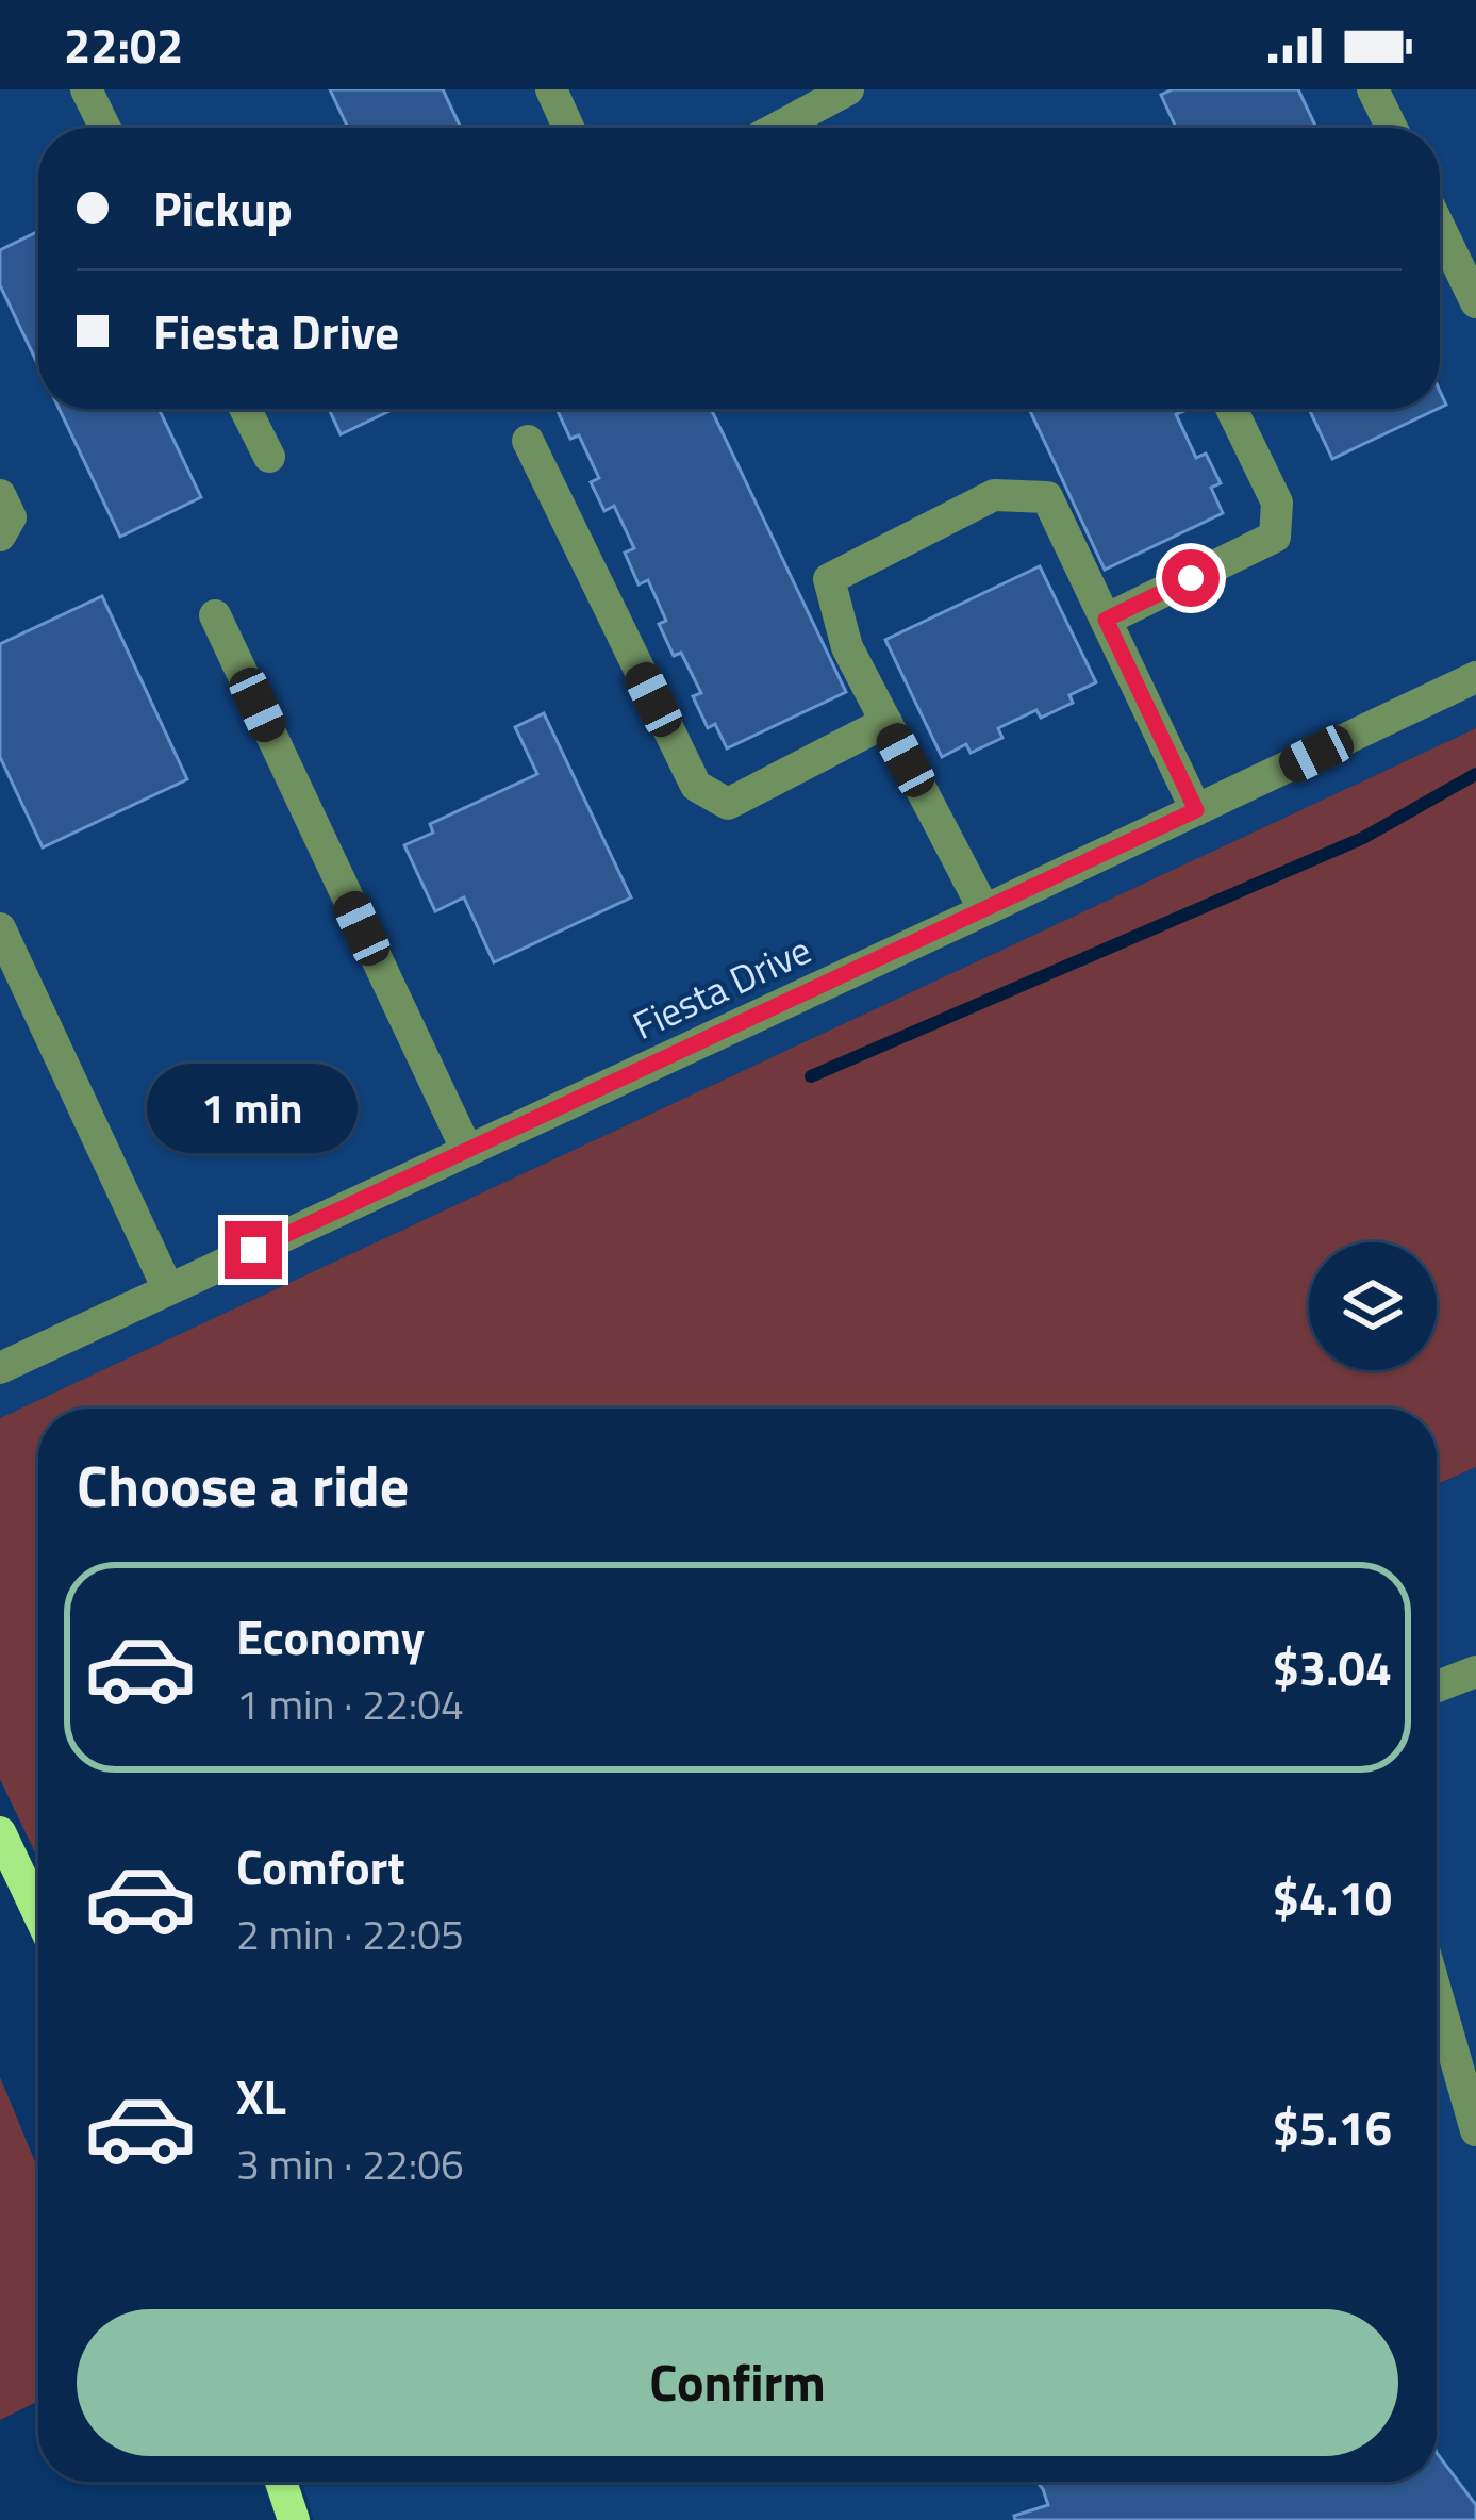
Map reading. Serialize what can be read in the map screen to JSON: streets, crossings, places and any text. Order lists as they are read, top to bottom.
{
  "streets": {
    "street": ["Fiesta Drive"]
  },
  "page": {
    "status": "22:02",
    "banner": ["Pickup", "Fiesta Drive"],
    "bubble": "1 min",
    "heading": "Choose a ride",
    "list": [
      {
        "name": "Economy",
        "note": "1 min · 22:04",
        "value": "$3.04"
      },
      {
        "name": "Comfort",
        "note": "2 min · 22:05",
        "value": "$4.10"
      },
      {
        "name": "XL",
        "note": "3 min · 22:06",
        "value": "$5.16"
      }
    ],
    "buttons": "Confirm"
  }
}
